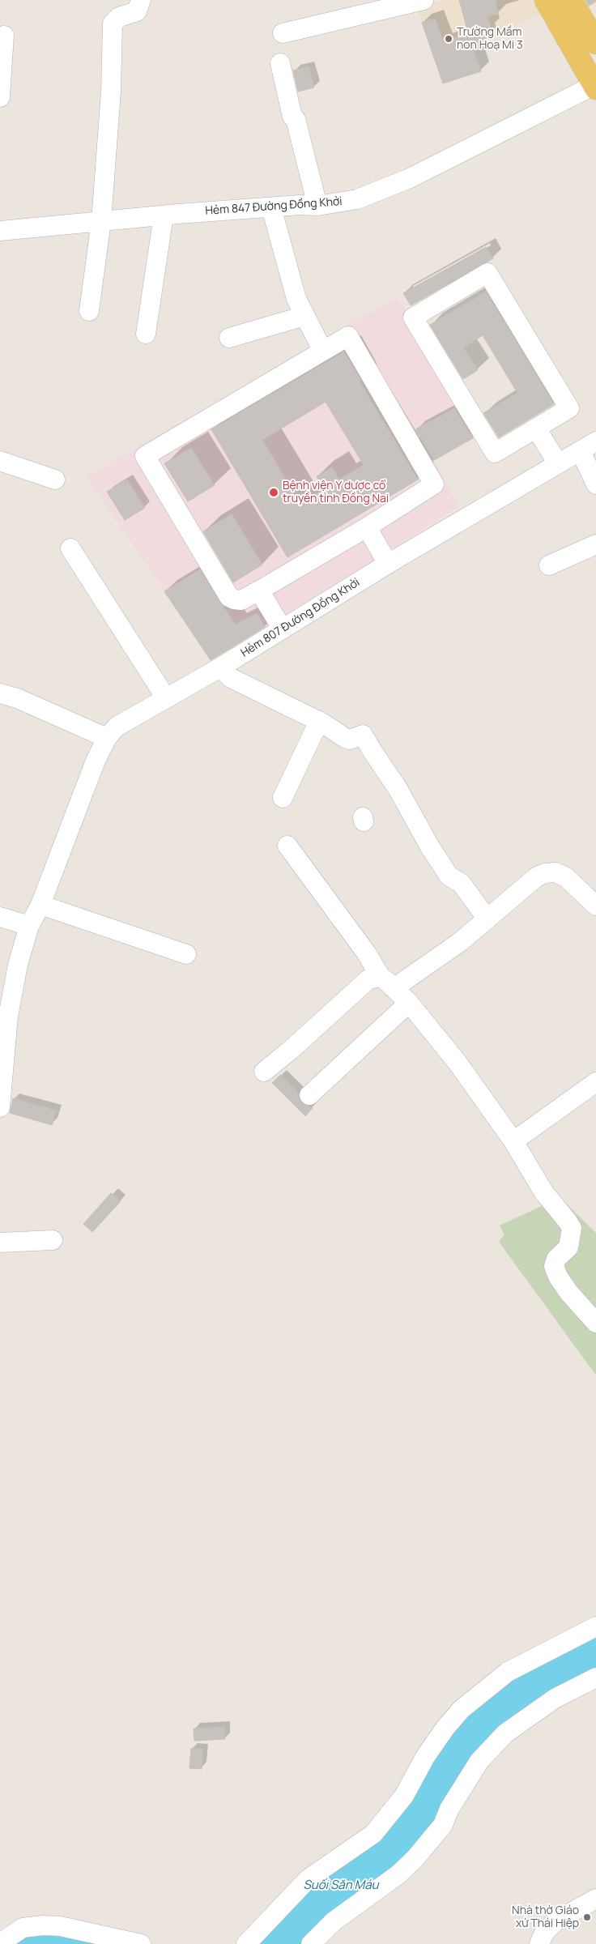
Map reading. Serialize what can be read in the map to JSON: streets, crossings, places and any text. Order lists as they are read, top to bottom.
{
  "streets": {
    "street": ["Hẻm 847 Đường Đồng Khởi", "Hẻm 807 Đường Đồng Khởi"]
  },
  "water": ["Suối Săn Máu"],
  "places": ["Trường Mầm non Hoạ Mi 3", "Bệnh viện Y dược cổ truyền tỉnh Đồng Nai", "Nhà thờ Giáo xứ Thái Hiệp"]
}
